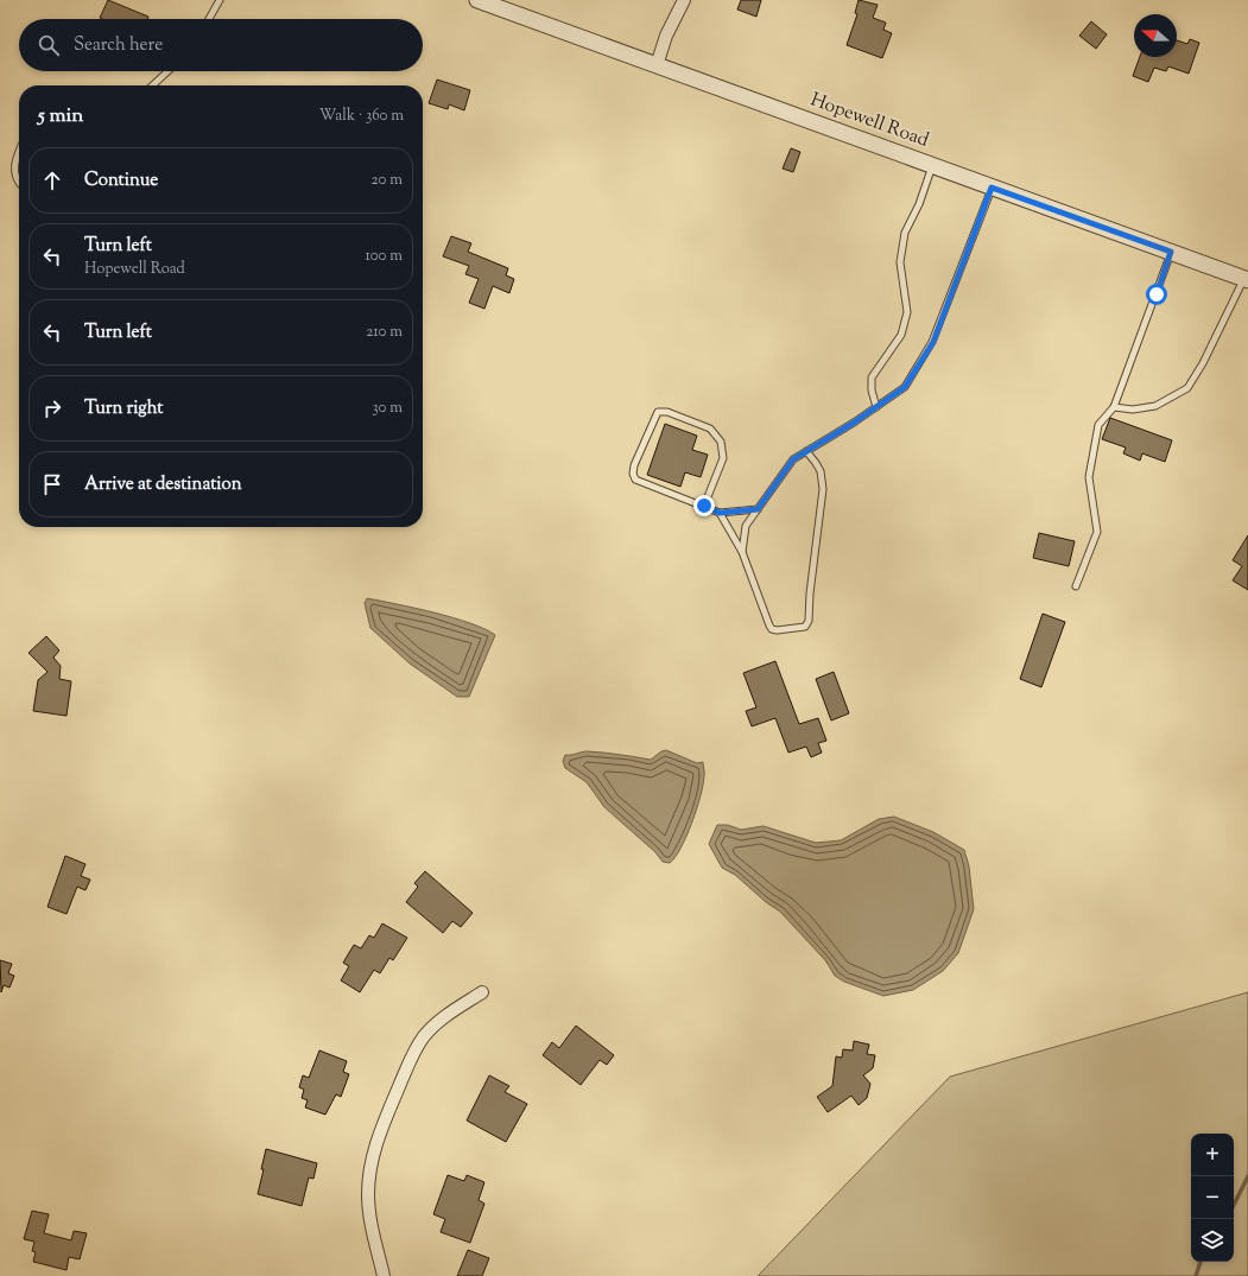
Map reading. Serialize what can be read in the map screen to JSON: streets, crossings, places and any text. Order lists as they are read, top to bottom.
{
  "streets": {
    "street": ["Hopewell Road"]
  },
  "north": "left",
  "page": {
    "search": "Search here",
    "heading": ["5 min", "Walk · 360 m"],
    "list": [
      ["Continue", "20 m"],
      ["Turn left", "Hopewell Road", "100 m"],
      ["Turn left", "210 m"],
      ["Turn right", "30 m"],
      "Arrive at destination"
    ],
    "map_buttons": ["+", "−"]
  }
}
